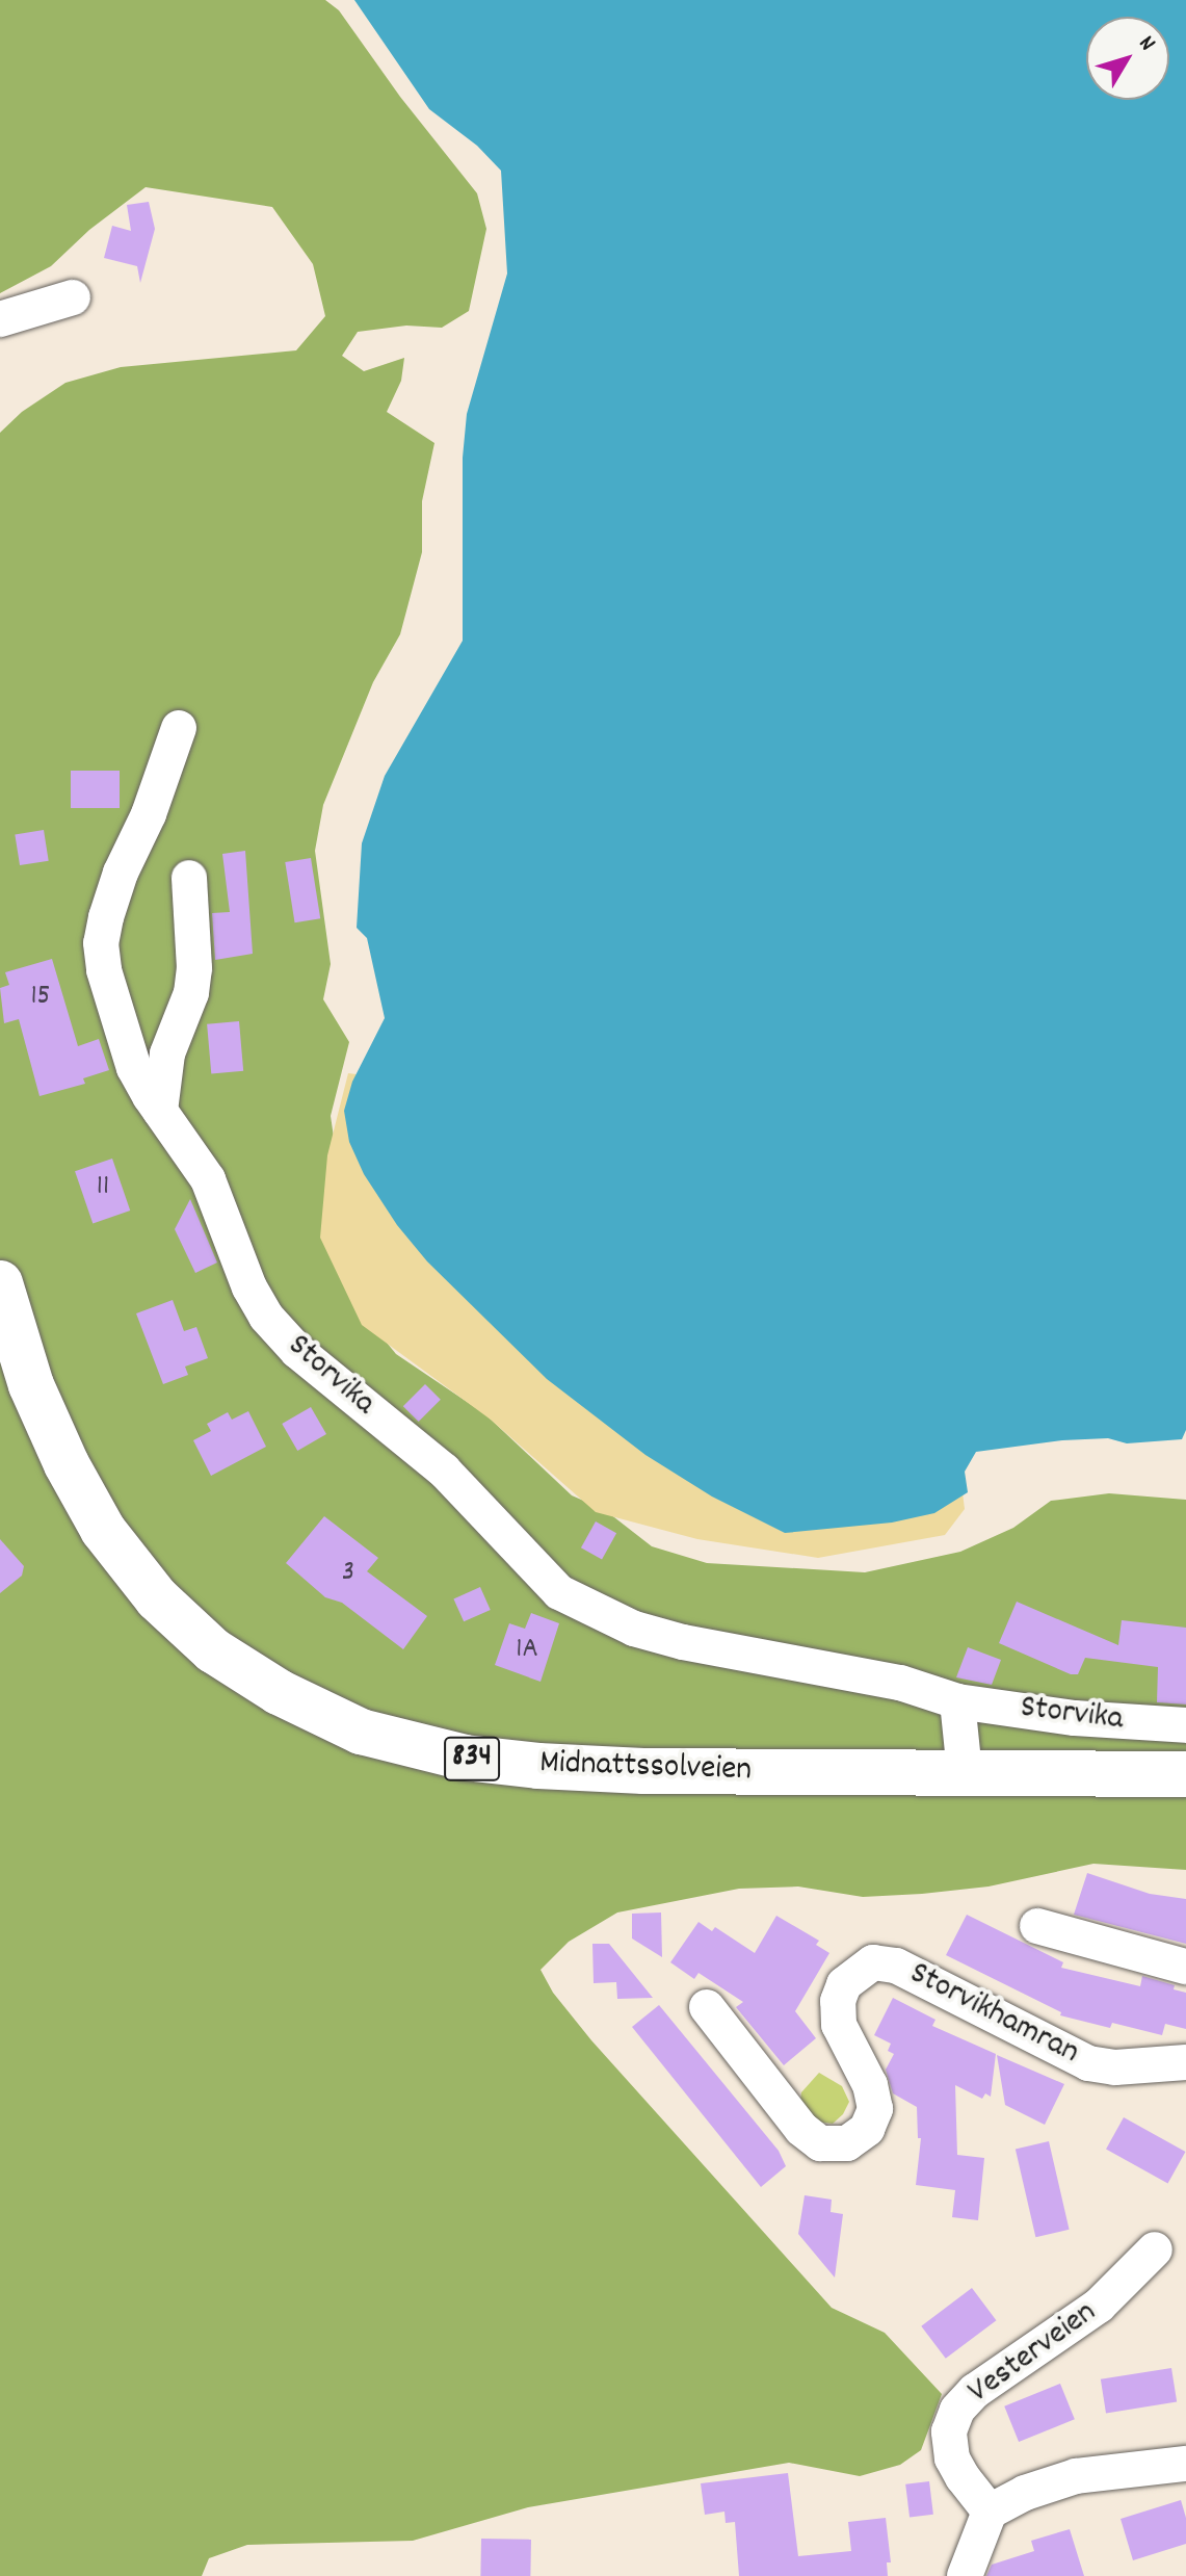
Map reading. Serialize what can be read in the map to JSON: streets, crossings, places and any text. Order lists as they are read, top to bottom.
{
  "streets": {
    "main road": ["834", "Midnattssolveien"],
    "street": ["Storvika", "Storvikhamran", "Vesterveien"]
  },
  "house_numbers": [
    "15",
    "11",
    "3",
    "1A"
  ],
  "north": "top right"
}
